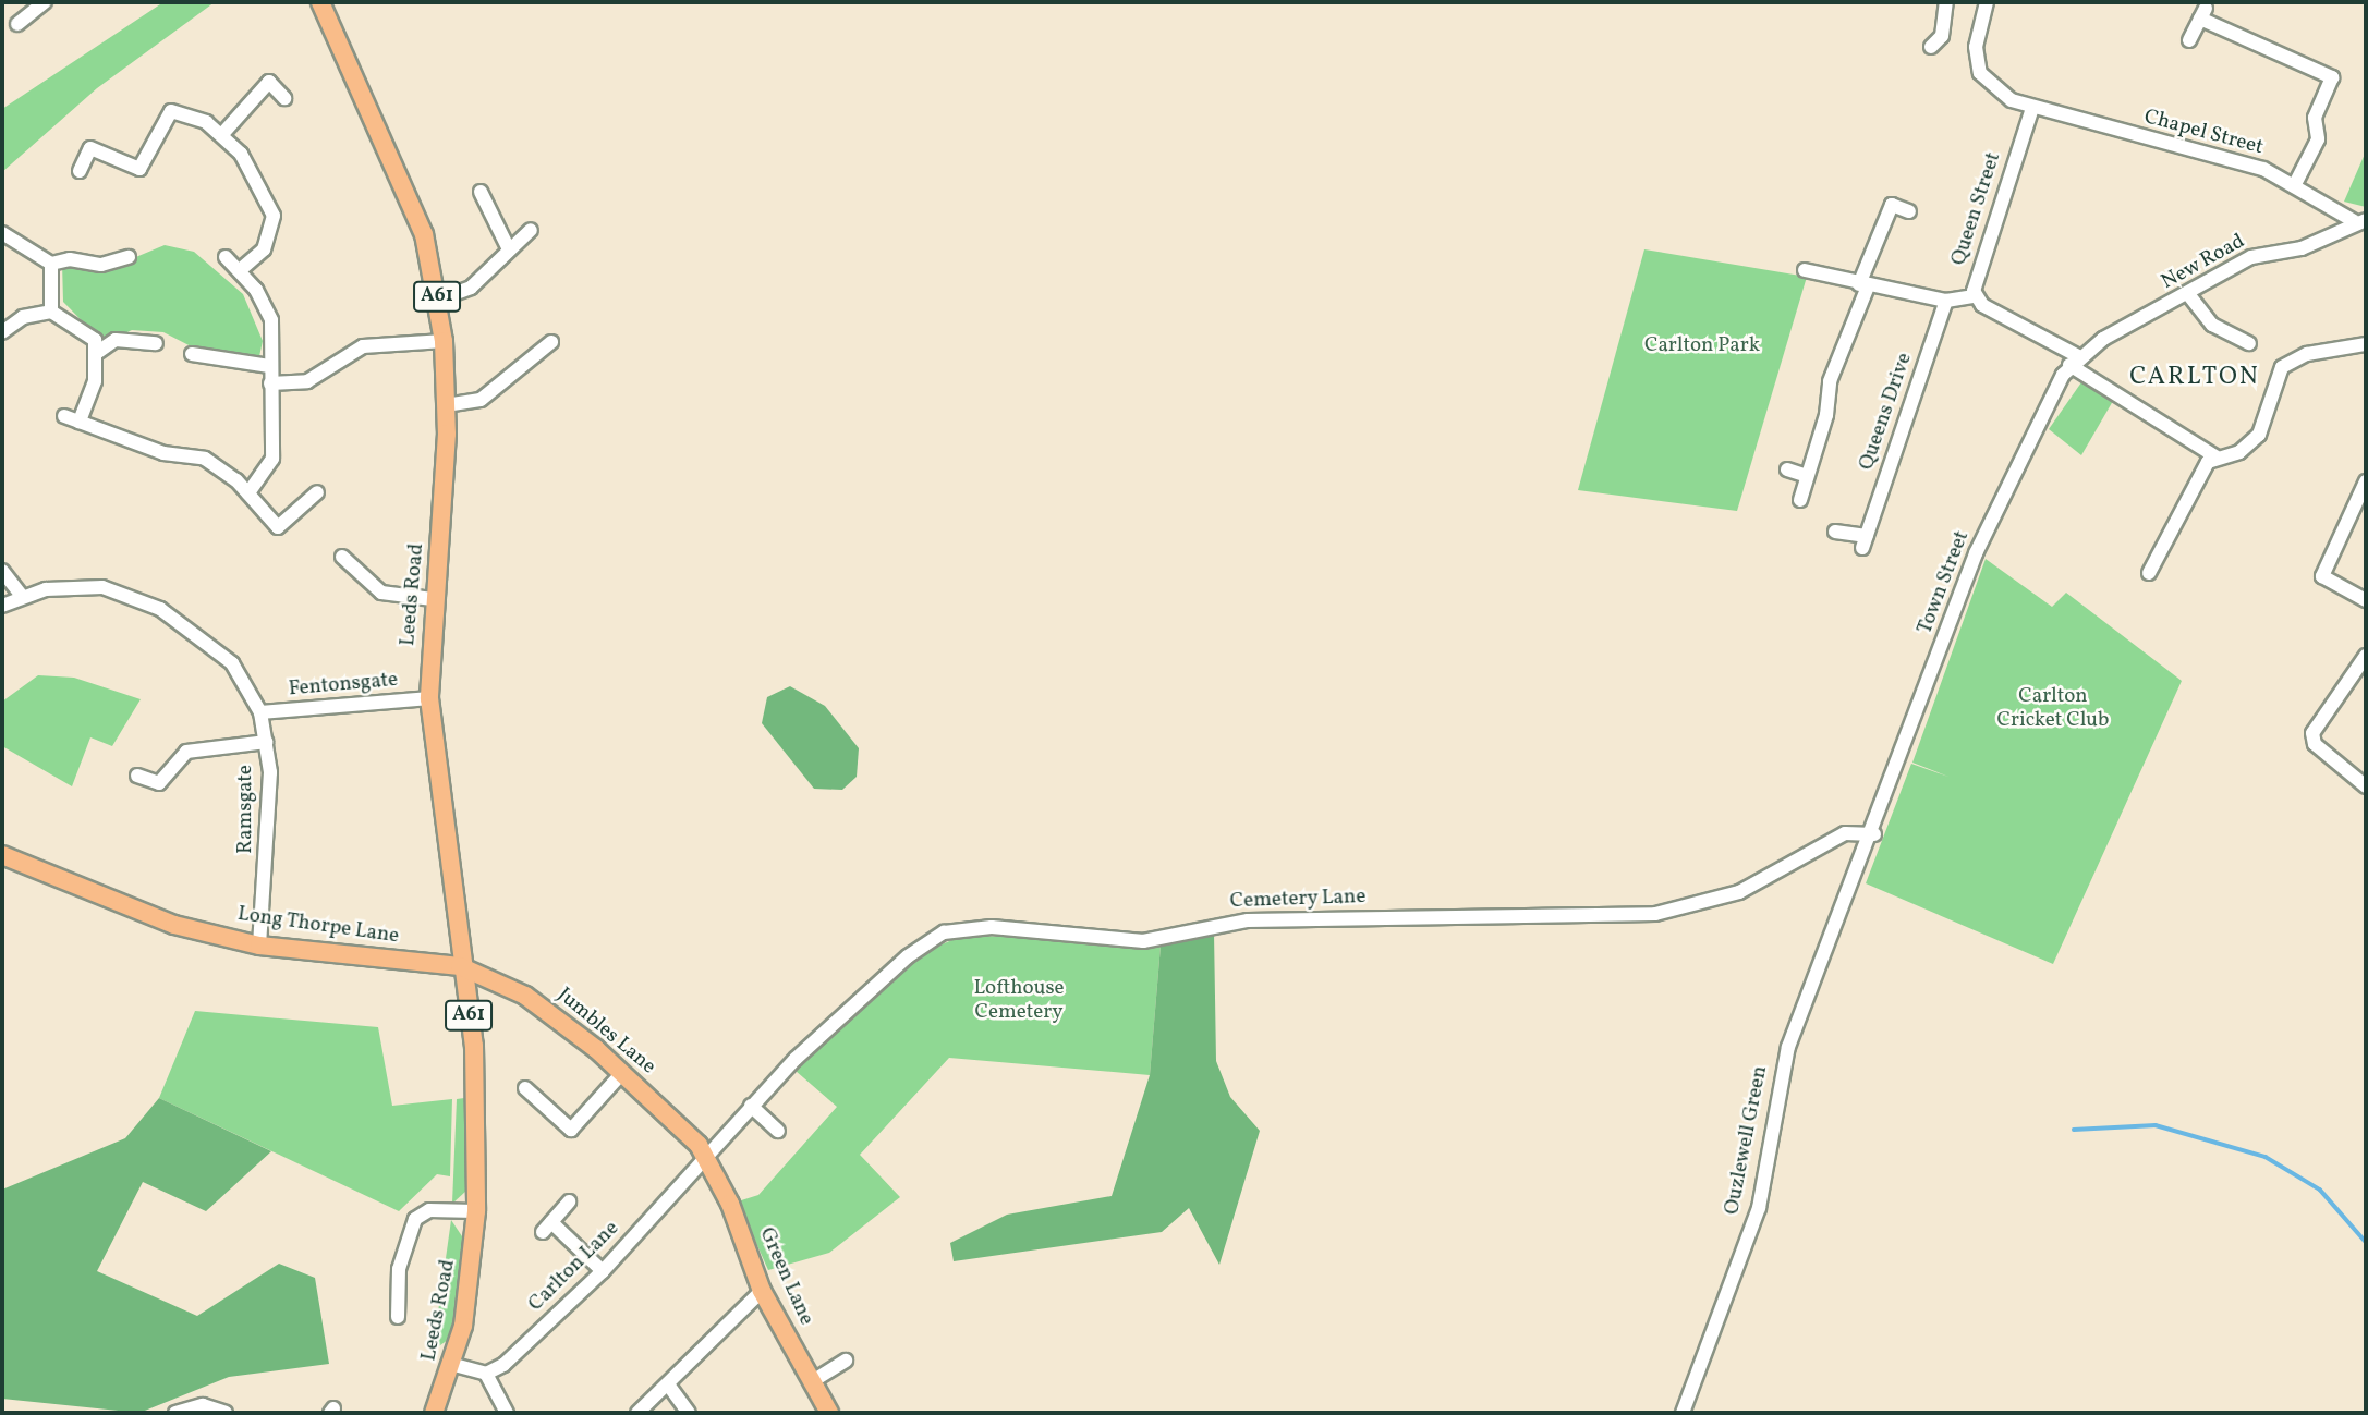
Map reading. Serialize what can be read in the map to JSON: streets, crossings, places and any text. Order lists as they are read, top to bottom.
{
  "streets": {
    "main road": [
      "A61",
      "Leeds Road",
      "Long Thorpe Lane",
      "Jumbles Lane",
      "Green Lane"
    ],
    "street": [
      "Chapel Street",
      "Queen Street",
      "New Road",
      "Queens Drive",
      "Town Street",
      "Fentonsgate",
      "Ramsgate",
      "Cemetery Lane",
      "Ouzlewell Green",
      "Carlton Lane"
    ]
  },
  "crossings": [
    ["Chapel Street", "Queen Street"],
    ["Chapel Street", "New Road"],
    ["Queen Street", "New Road"],
    ["Queen Street", "Town Street"],
    ["New Road", "Town Street"],
    ["Town Street", "Cemetery Lane"],
    ["Town Street", "Ouzlewell Green"],
    ["Leeds Road", "Fentonsgate"],
    ["Leeds Road", "Long Thorpe Lane"],
    ["Leeds Road", "Jumbles Lane"],
    ["Fentonsgate", "Ramsgate"],
    ["Ramsgate", "Long Thorpe Lane"],
    ["Cemetery Lane", "Jumbles Lane"],
    ["Cemetery Lane", "Ouzlewell Green"],
    ["Cemetery Lane", "Carlton Lane"],
    ["Cemetery Lane", "Green Lane"],
    ["Long Thorpe Lane", "Jumbles Lane"],
    ["Jumbles Lane", "Carlton Lane"],
    ["Jumbles Lane", "Green Lane"],
    ["Carlton Lane", "Green Lane"]
  ],
  "districts": ["CARLTON"],
  "parks": ["Carlton Park", "Carlton Cricket Club", "Lofthouse Cemetery"]
}
